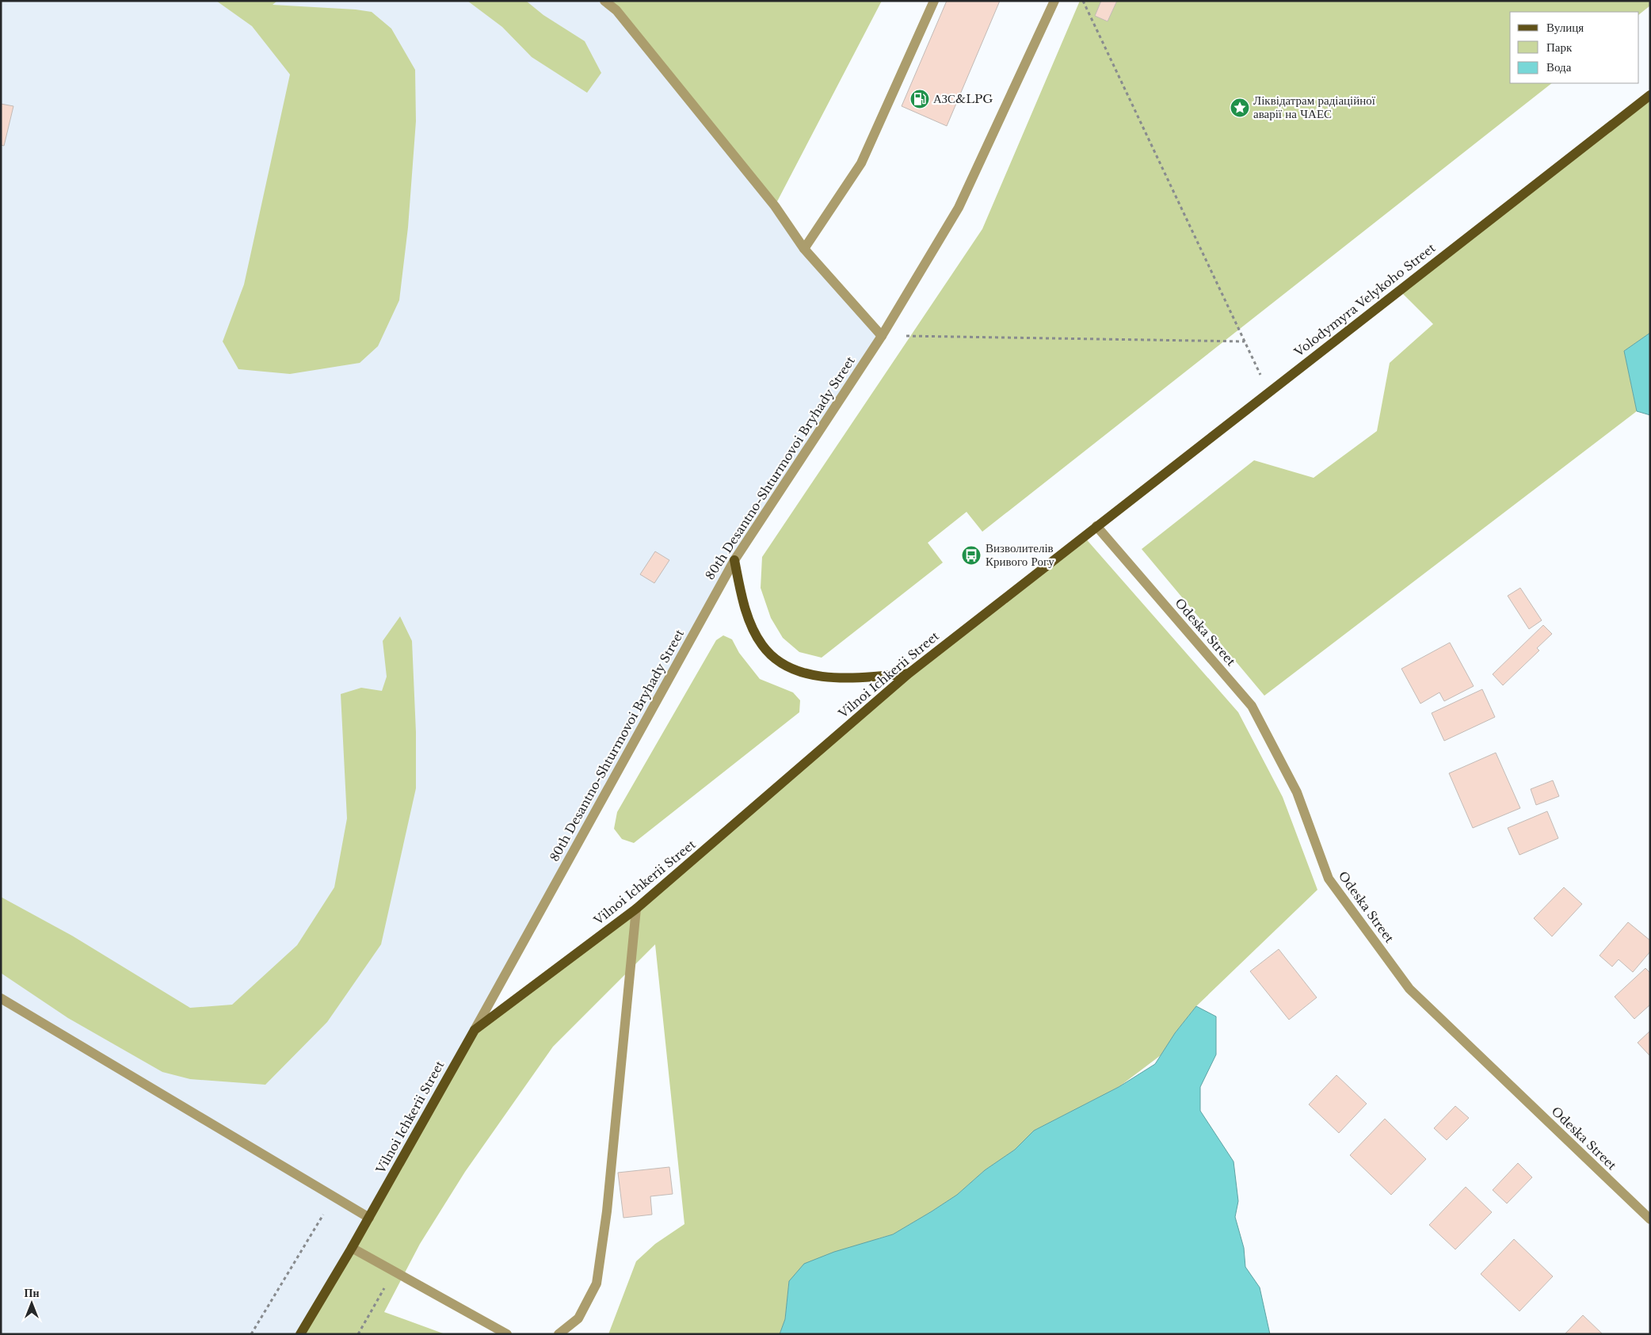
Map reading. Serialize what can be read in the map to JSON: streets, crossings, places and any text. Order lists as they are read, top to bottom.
{
  "streets": {
    "main road": ["Volodymyra Velykoho Street", "Vilnoi Ichkerii Street"],
    "street": ["80th Desantno-Shturmovoi Bryhady Street", "Odeska Street"]
  },
  "crossings": [
    ["Volodymyra Velykoho Street", "Odeska Street"],
    ["Volodymyra Velykoho Street", "Vilnoi Ichkerii Street"],
    ["80th Desantno-Shturmovoi Bryhady Street", "Vilnoi Ichkerii Street"],
    ["Odeska Street", "Vilnoi Ichkerii Street"]
  ],
  "places": {
    "fuel station": ["АЗС&LPG"],
    "place": ["Ліквідатрам радіаційної аварії на ЧАЕС"],
    "bus stop": ["Визволителів Кривого Рогу"]
  },
  "legend": ["Вулиця", "Парк", "Вода"],
  "north": "top"
}
